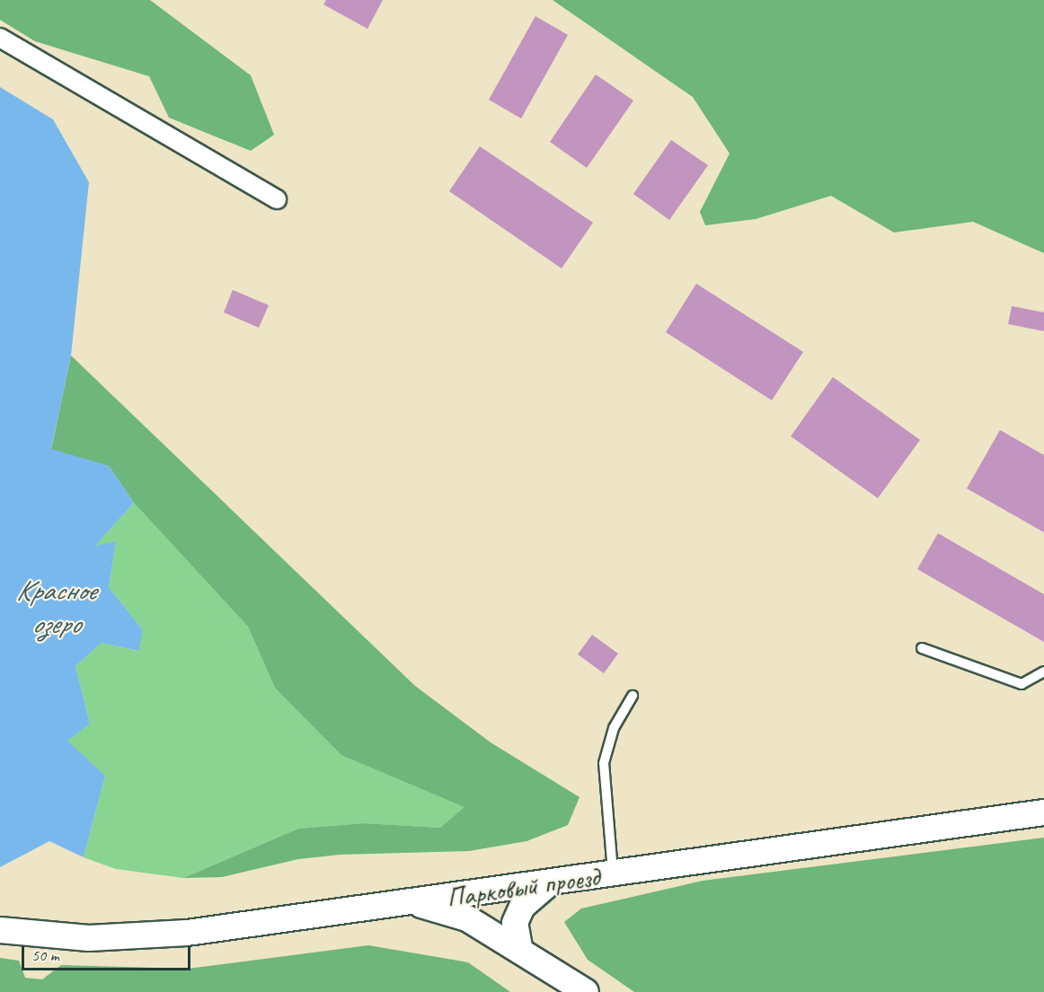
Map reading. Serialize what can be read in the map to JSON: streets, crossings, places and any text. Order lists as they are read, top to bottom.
{
  "streets": {
    "main road": ["Парковый проезд"]
  },
  "water": ["Красное озеро"],
  "scale_bar": "50 m"
}
